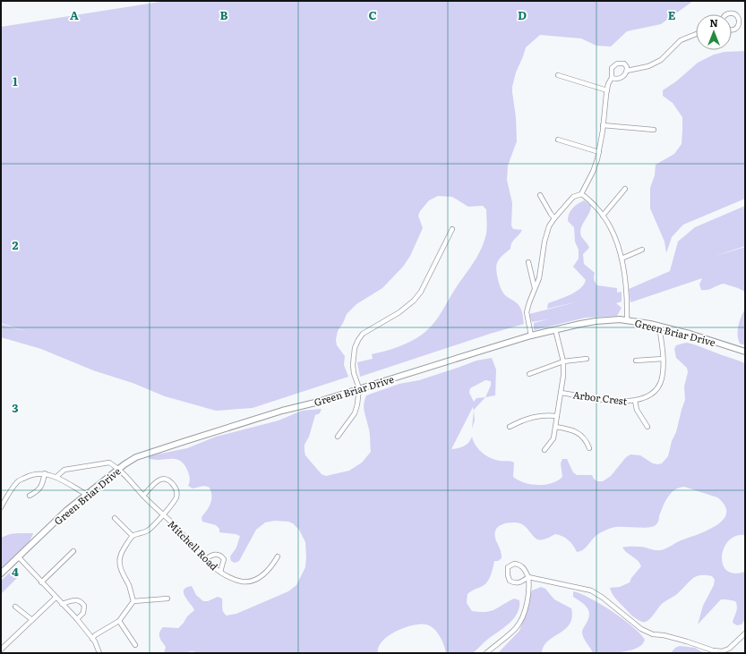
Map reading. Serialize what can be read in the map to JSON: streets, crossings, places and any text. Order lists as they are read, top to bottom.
{
  "streets": {
    "street": ["Green Briar Drive", "Arbor Crest", "Mitchell Road"]
  },
  "crossings": [
    ["Green Briar Drive", "Arbor Crest"],
    ["Green Briar Drive", "Mitchell Road"]
  ],
  "north": "top",
  "grid": {
    "columns": [
      "A",
      "B",
      "C",
      "D",
      "E"
    ],
    "rows": [
      "1",
      "2",
      "3",
      "4"
    ]
  }
}
